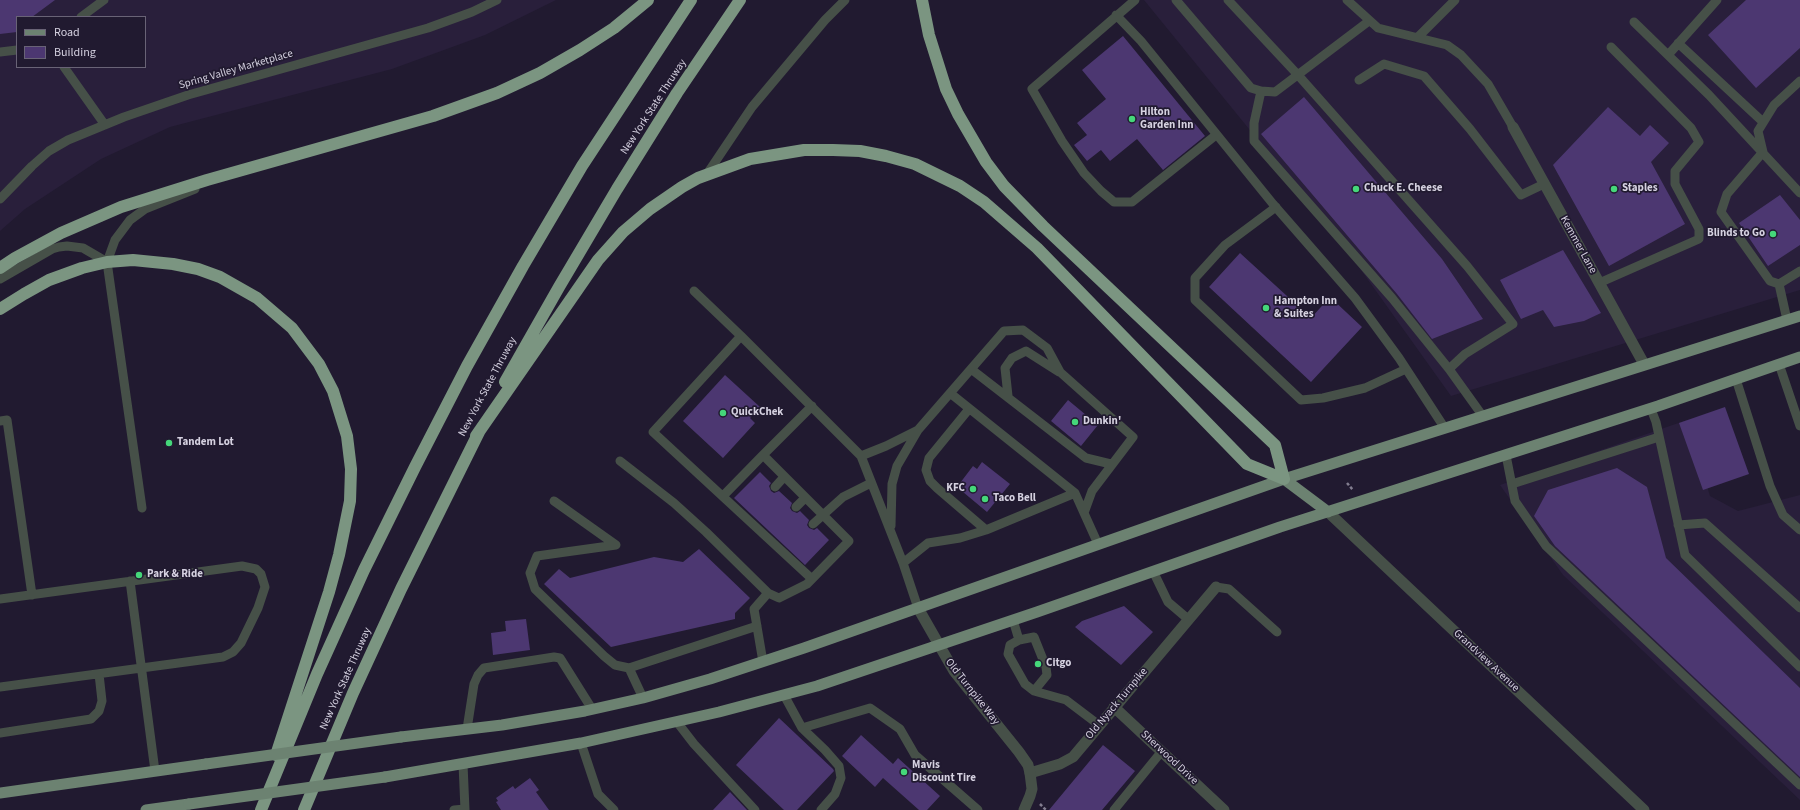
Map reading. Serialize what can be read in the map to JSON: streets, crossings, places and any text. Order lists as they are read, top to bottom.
{
  "streets": {
    "highway": ["New York State Thruway"],
    "street": [
      "Kemmer Lane",
      "Grandview Avenue",
      "Old Turnpike Way",
      "Old Nyack Turnpike",
      "Sherwood Drive"
    ],
    "lane": ["Spring Valley Marketplace"]
  },
  "crossings": [
    ["Old Turnpike Way", "Old Nyack Turnpike"],
    ["Old Nyack Turnpike", "Sherwood Drive"]
  ],
  "places": [
    "Hilton Garden Inn",
    "Chuck E. Cheese",
    "Staples",
    "Blinds to Go",
    "Hampton Inn & Suites",
    "QuickChek",
    "Dunkin'",
    "Tandem Lot",
    "KFC",
    "Taco Bell",
    "Park & Ride",
    "Citgo",
    "Mavis Discount Tire"
  ],
  "legend": ["Road", "Building"]
}
